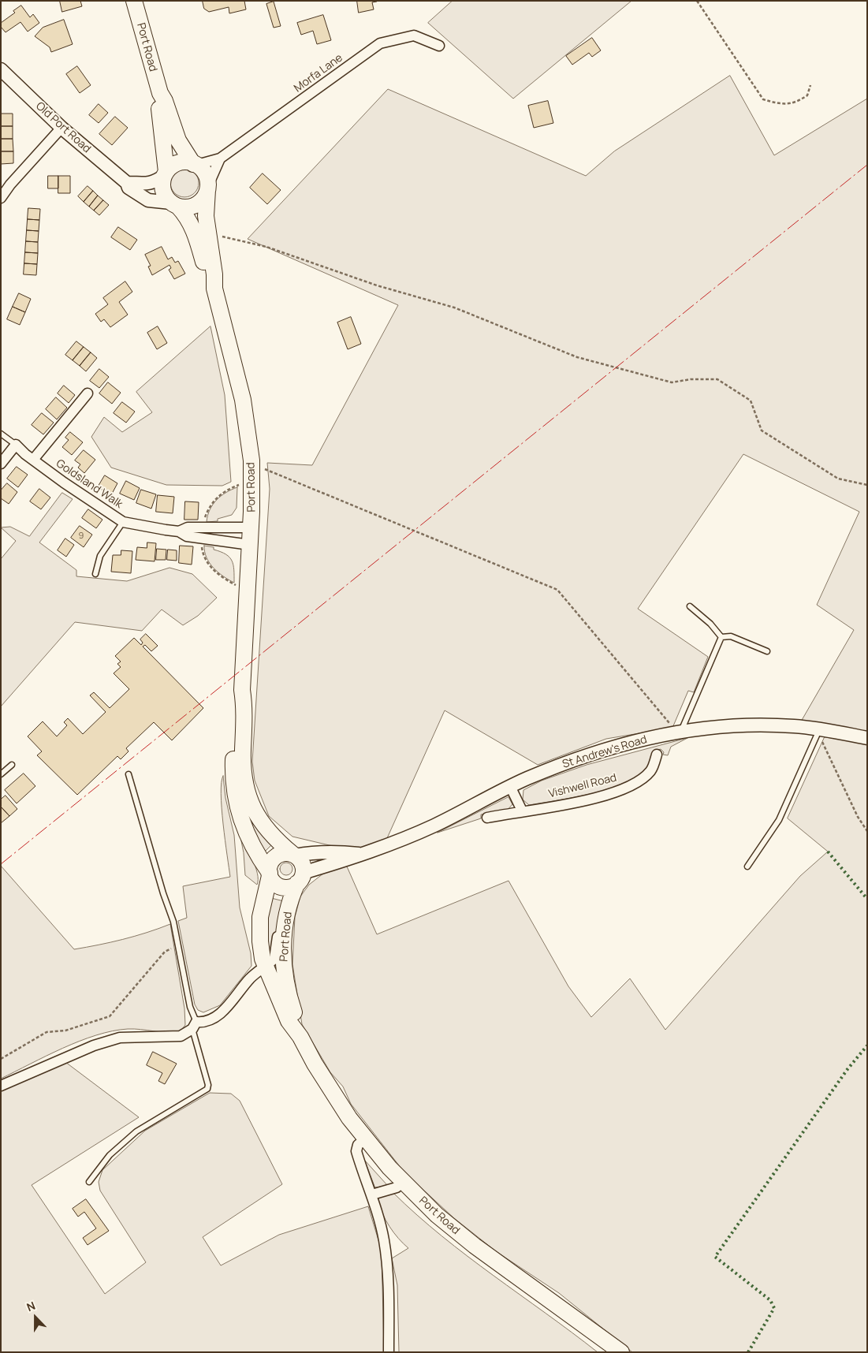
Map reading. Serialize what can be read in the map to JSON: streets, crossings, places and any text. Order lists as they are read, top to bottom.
{
  "streets": {
    "main road": ["Port Road"],
    "street": [
      "Morfa Lane",
      "Old Port Road",
      "Goldsland Walk",
      "St Andrew's Road",
      "Vishwell Road"
    ]
  },
  "crossings": [
    ["Port Road", "Morfa Lane"],
    ["Port Road", "Old Port Road"],
    ["Port Road", "Goldsland Walk"],
    ["Port Road", "St Andrew's Road"],
    ["Morfa Lane", "Old Port Road"]
  ],
  "house_numbers": ["9"],
  "north": "top"
}
